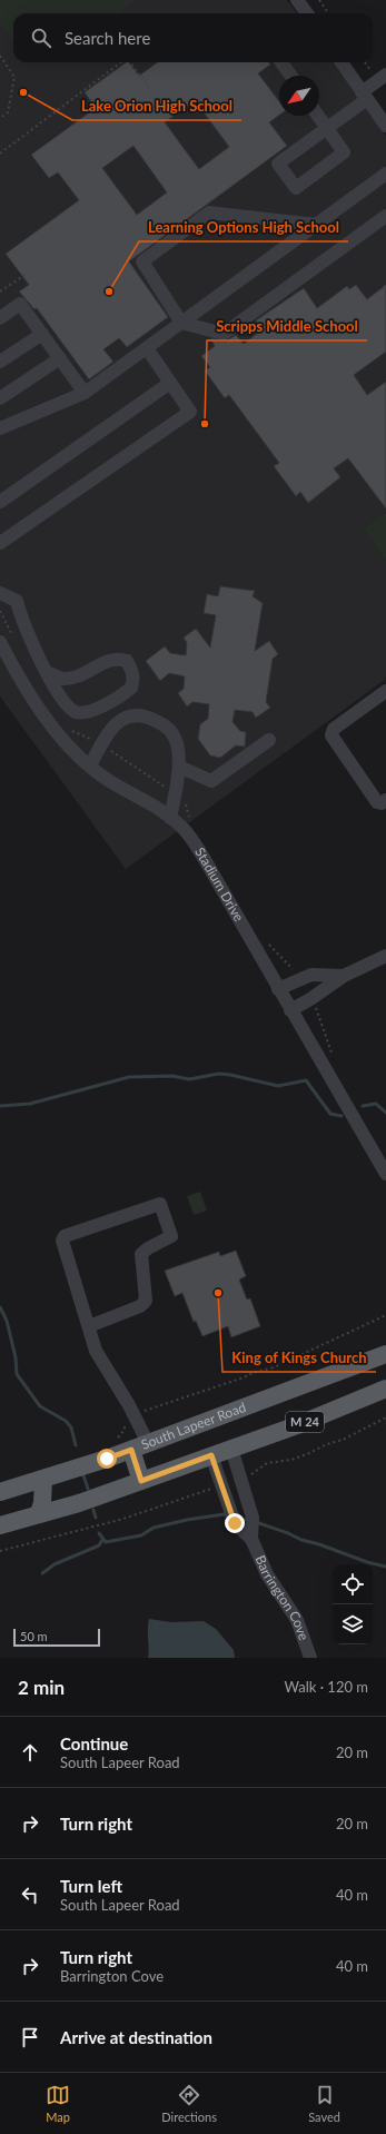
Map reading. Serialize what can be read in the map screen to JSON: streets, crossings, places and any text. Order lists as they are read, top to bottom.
{
  "streets": {
    "main road": ["M 24", "South Lapeer Road"],
    "street": ["Stadium Drive", "Barrington Cove"]
  },
  "crossings": [
    ["M 24", "Barrington Cove"]
  ],
  "places": [
    "Lake Orion High School",
    "Learning Options High School",
    "Scripps Middle School",
    "King of Kings Church"
  ],
  "scale_bar": "50 m",
  "north": "bottom left",
  "page": {
    "search": "Search here",
    "scale": "50 m",
    "heading": ["2 min", "Walk · 120 m"],
    "list": [
      ["Continue", "South Lapeer Road", "20 m"],
      ["Turn right", "20 m"],
      ["Turn left", "South Lapeer Road", "40 m"],
      ["Turn right", "Barrington Cove", "40 m"],
      "Arrive at destination"
    ],
    "nav": ["Map", "Directions", "Saved"]
  }
}
